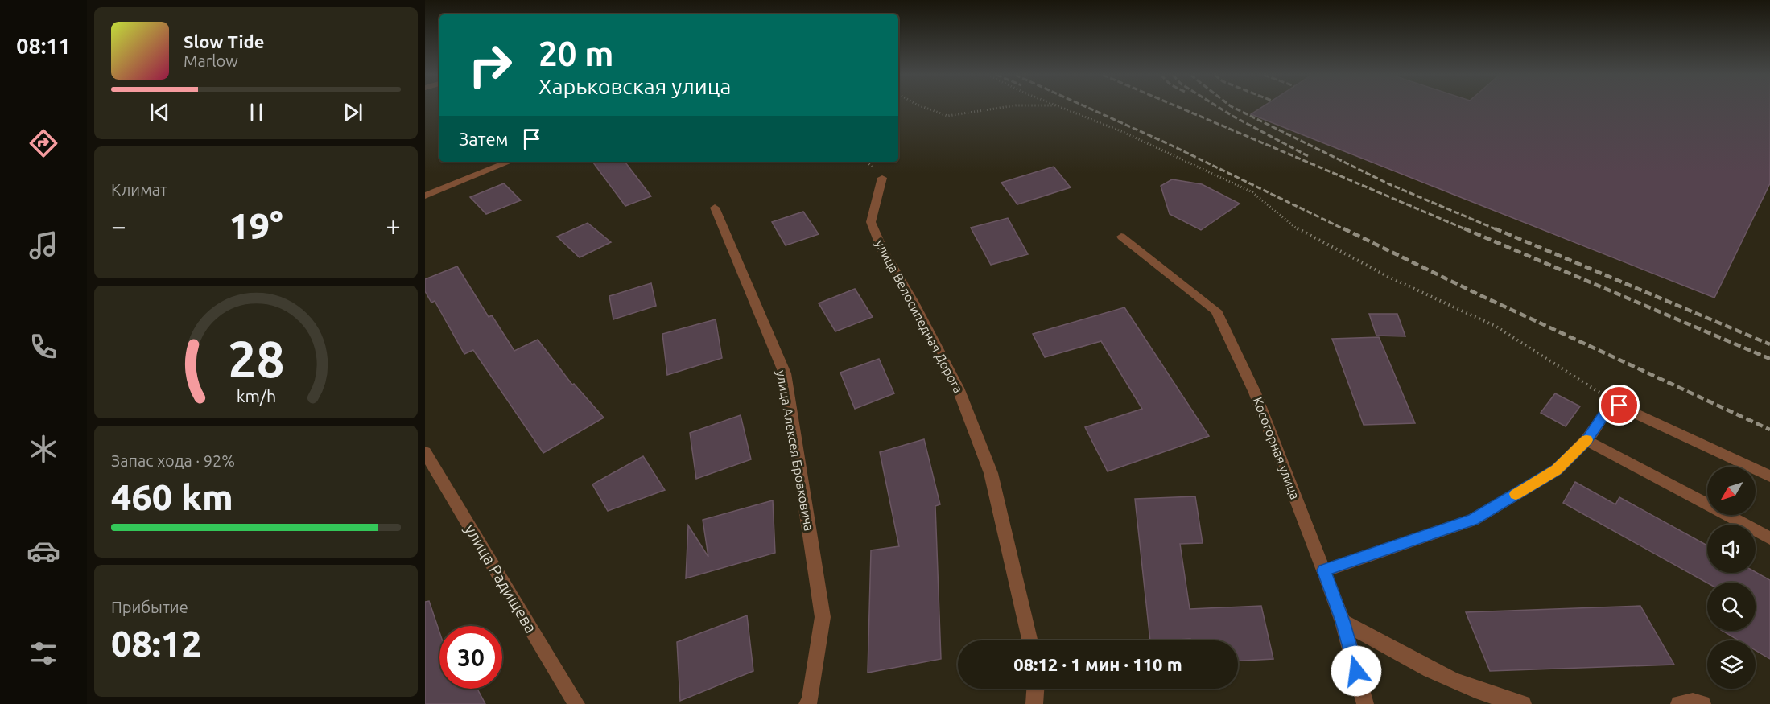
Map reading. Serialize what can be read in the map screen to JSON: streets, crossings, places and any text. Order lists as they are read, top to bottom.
{
  "streets": {
    "street": [
      "улица Велосипедная Дорога",
      "Косогорная улица",
      "улица Алексея Бровковича",
      "улица Радищева"
    ]
  },
  "north": "bottom left",
  "page": {
    "tabs": "08:11",
    "turn": ["20 m", "Харьковская улица"],
    "song": ["Slow Tide", "Marlow"],
    "then": "Затем",
    "tile": [
      "Климат",
      ["Запас хода · 92%", "460 km"],
      ["Прибытие", "08:12"]
    ],
    "heat": ["−", "19°", "+"],
    "limit": "30",
    "trip": "08:12 · 1 мин · 110 m",
    "gauge": ["28", "km/h"]
  }
}
